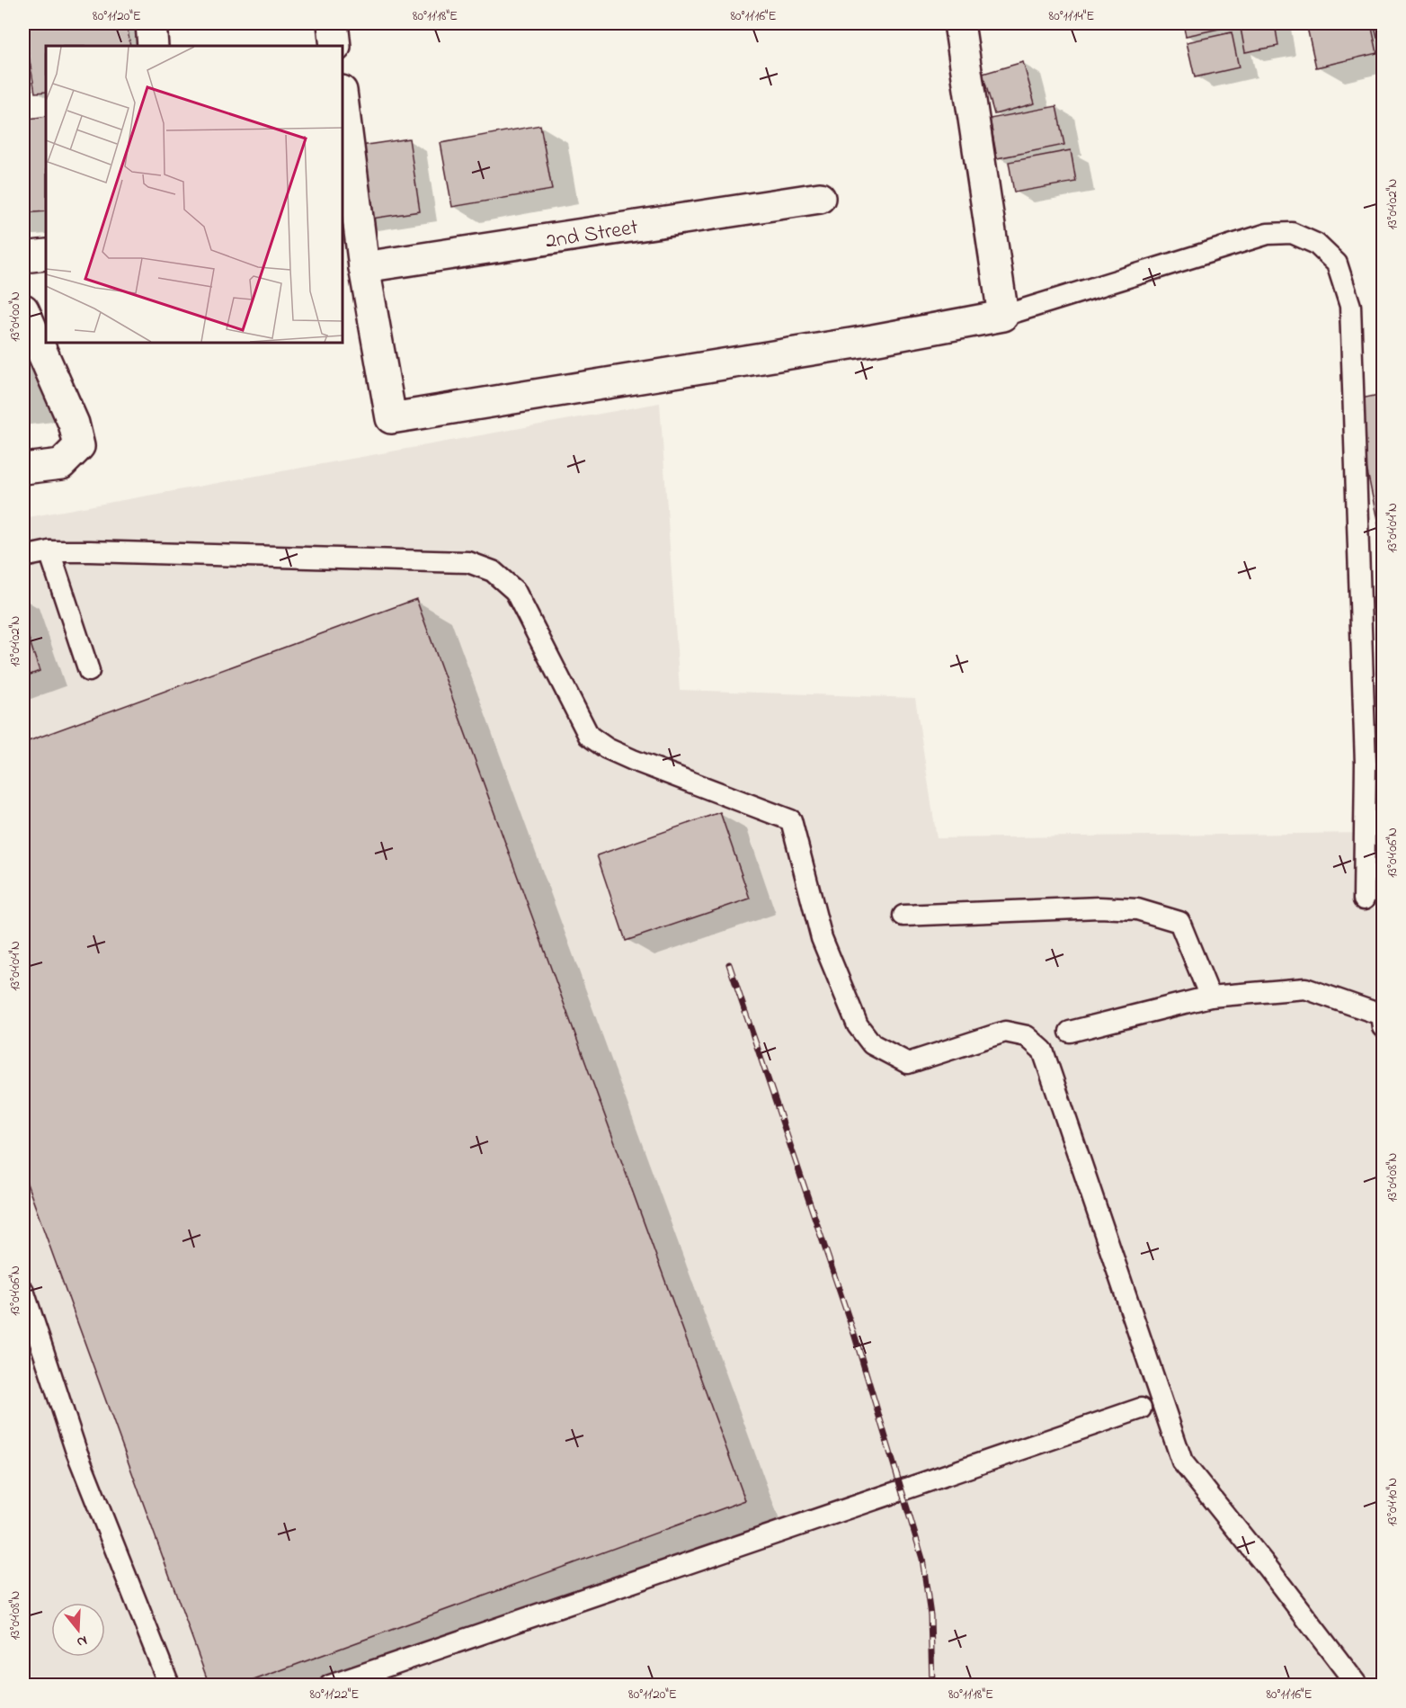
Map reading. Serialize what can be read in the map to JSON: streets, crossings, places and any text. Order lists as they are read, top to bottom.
{
  "streets": {
    "street": ["2nd Street"]
  },
  "north": "bottom",
  "coordinates": [
    "80°11'20\"E",
    "80°11'18\"E",
    "80°11'16\"E",
    "80°11'14\"E",
    "13°04'02\"N",
    "13°04'00\"N",
    "13°04'04\"N",
    "13°04'06\"N",
    "13°04'08\"N",
    "13°04'10\"N",
    "80°11'22\"E"
  ]
}
